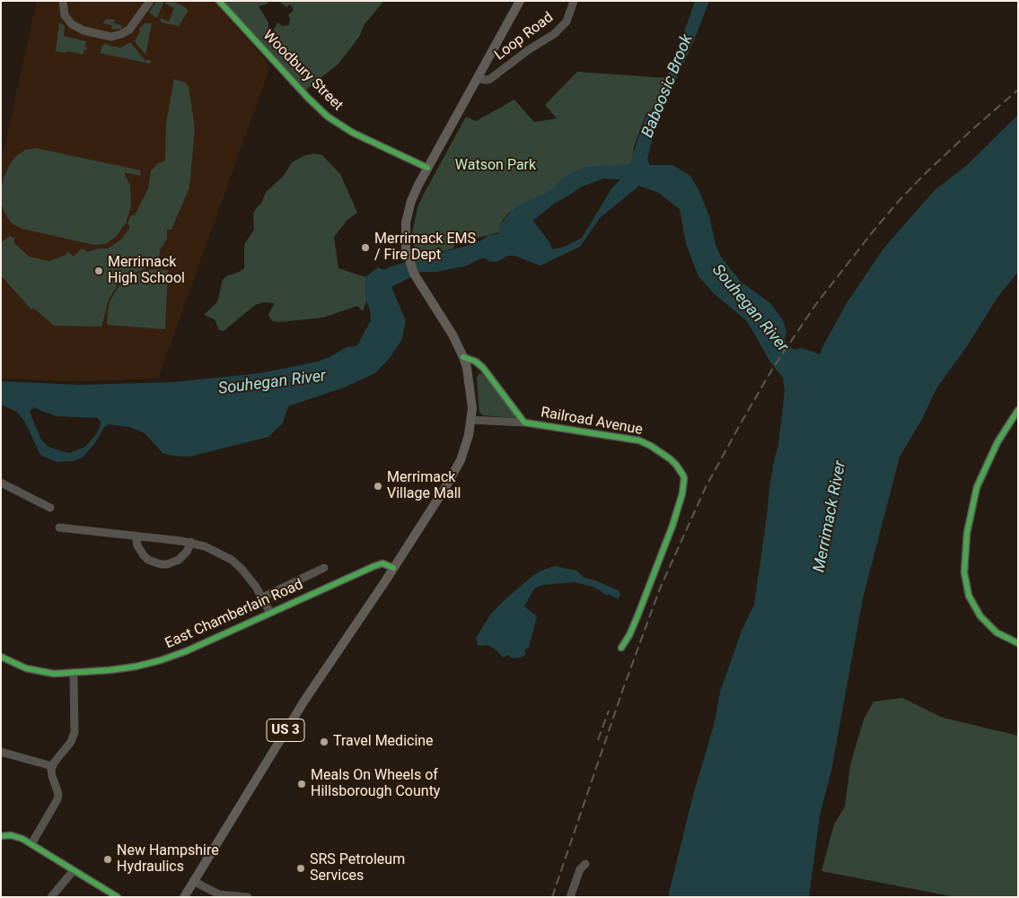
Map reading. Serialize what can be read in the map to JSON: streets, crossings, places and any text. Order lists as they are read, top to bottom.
{
  "streets": {
    "main road": ["US 3"],
    "street": [
      "Loop Road",
      "Woodbury Street",
      "Railroad Avenue",
      "East Chamberlain Road"
    ]
  },
  "crossings": [
    ["Loop Road", "US 3"],
    ["Woodbury Street", "US 3"],
    ["Railroad Avenue", "US 3"],
    ["East Chamberlain Road", "US 3"]
  ],
  "water": ["Baboosic Brook", "Souhegan River", "Merrimack River"],
  "parks": ["Watson Park"],
  "places": [
    "Merrimack EMS / Fire Dept",
    "Merrimack High School",
    "Merrimack Village Mall",
    "Travel Medicine",
    "Meals On Wheels of Hillsborough County",
    "New Hampshire Hydraulics",
    "SRS Petroleum Services"
  ]
}
